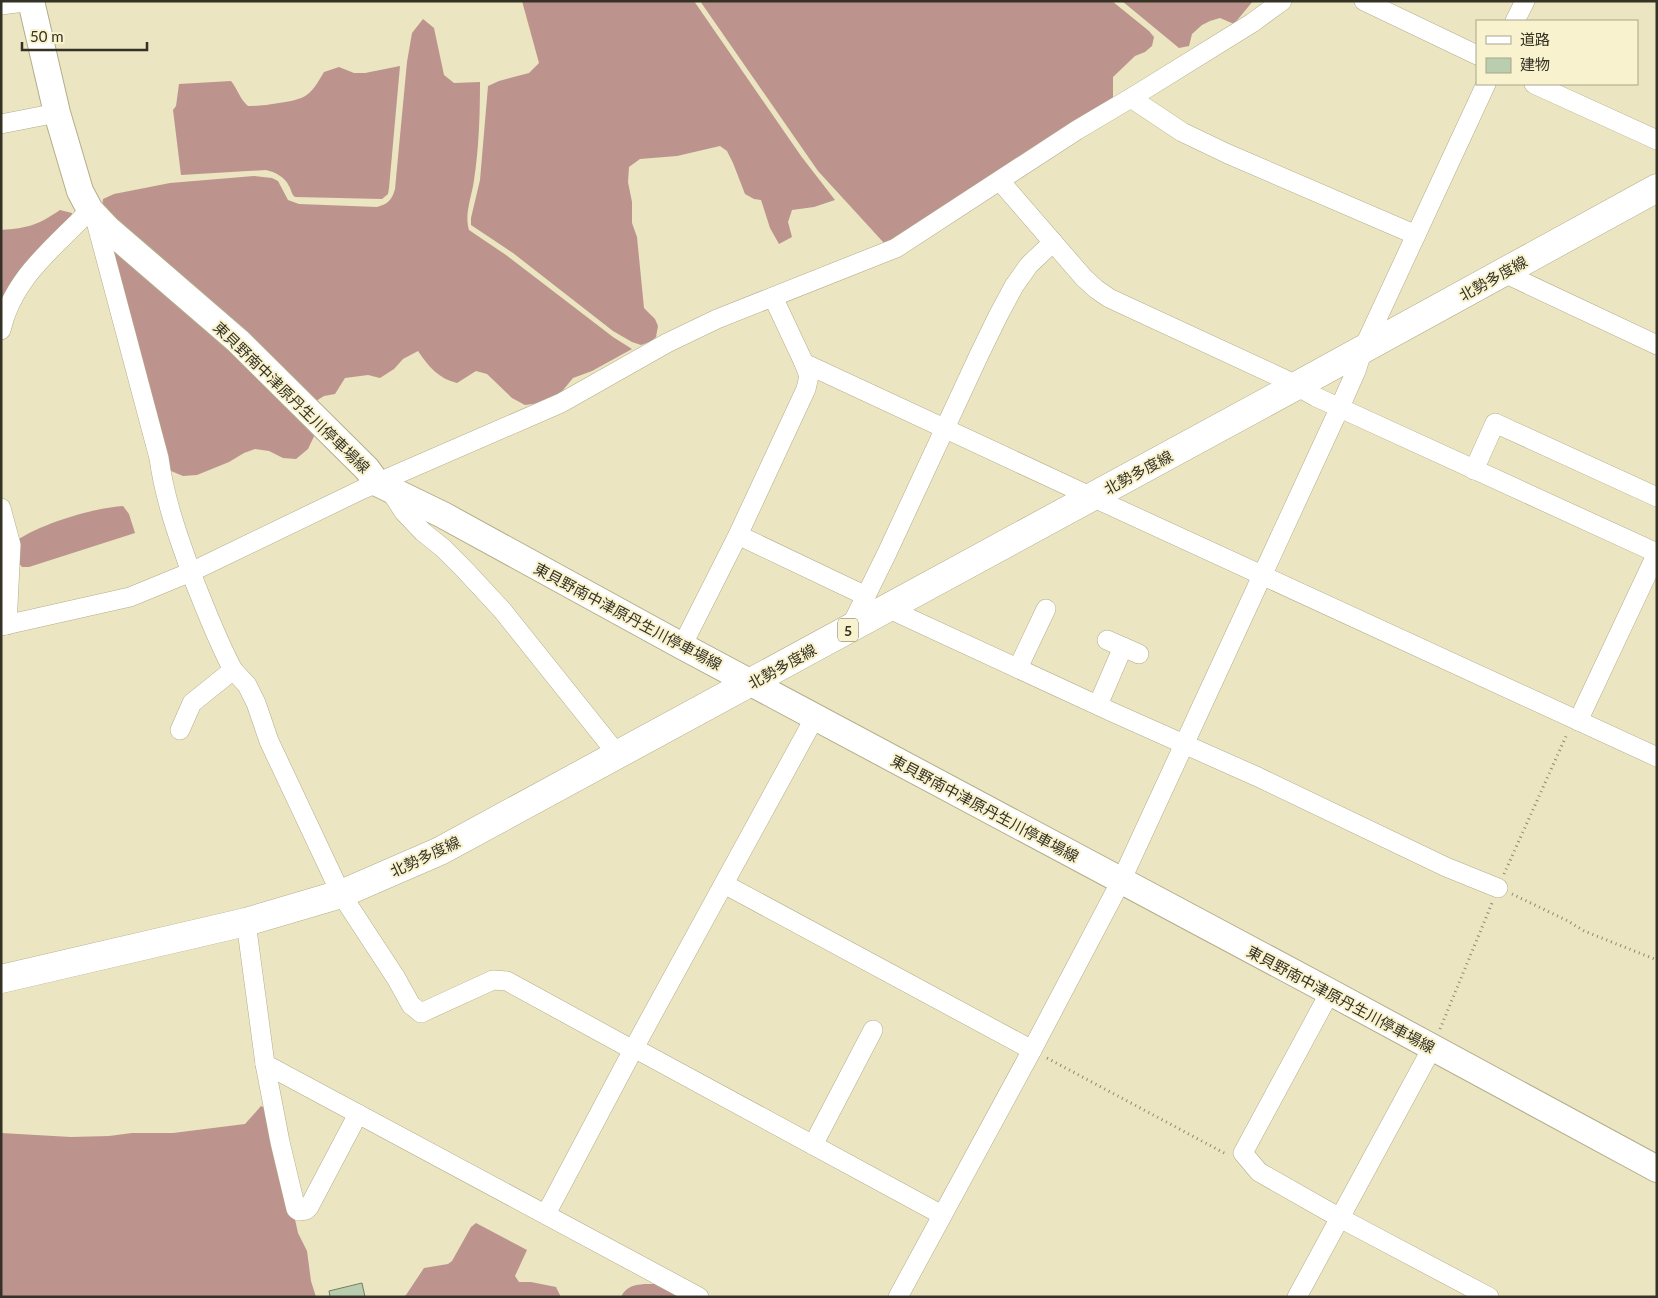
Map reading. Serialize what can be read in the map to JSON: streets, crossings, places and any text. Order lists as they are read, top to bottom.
{
  "streets": {
    "main road": ["北勢多度線", "東貝野南中津原丹生川停車場線", "5"]
  },
  "crossings": [
    ["北勢多度線", "東貝野南中津原丹生川停車場線"]
  ],
  "legend": ["道路", "建物"],
  "scale_bar": "50 m"
}
